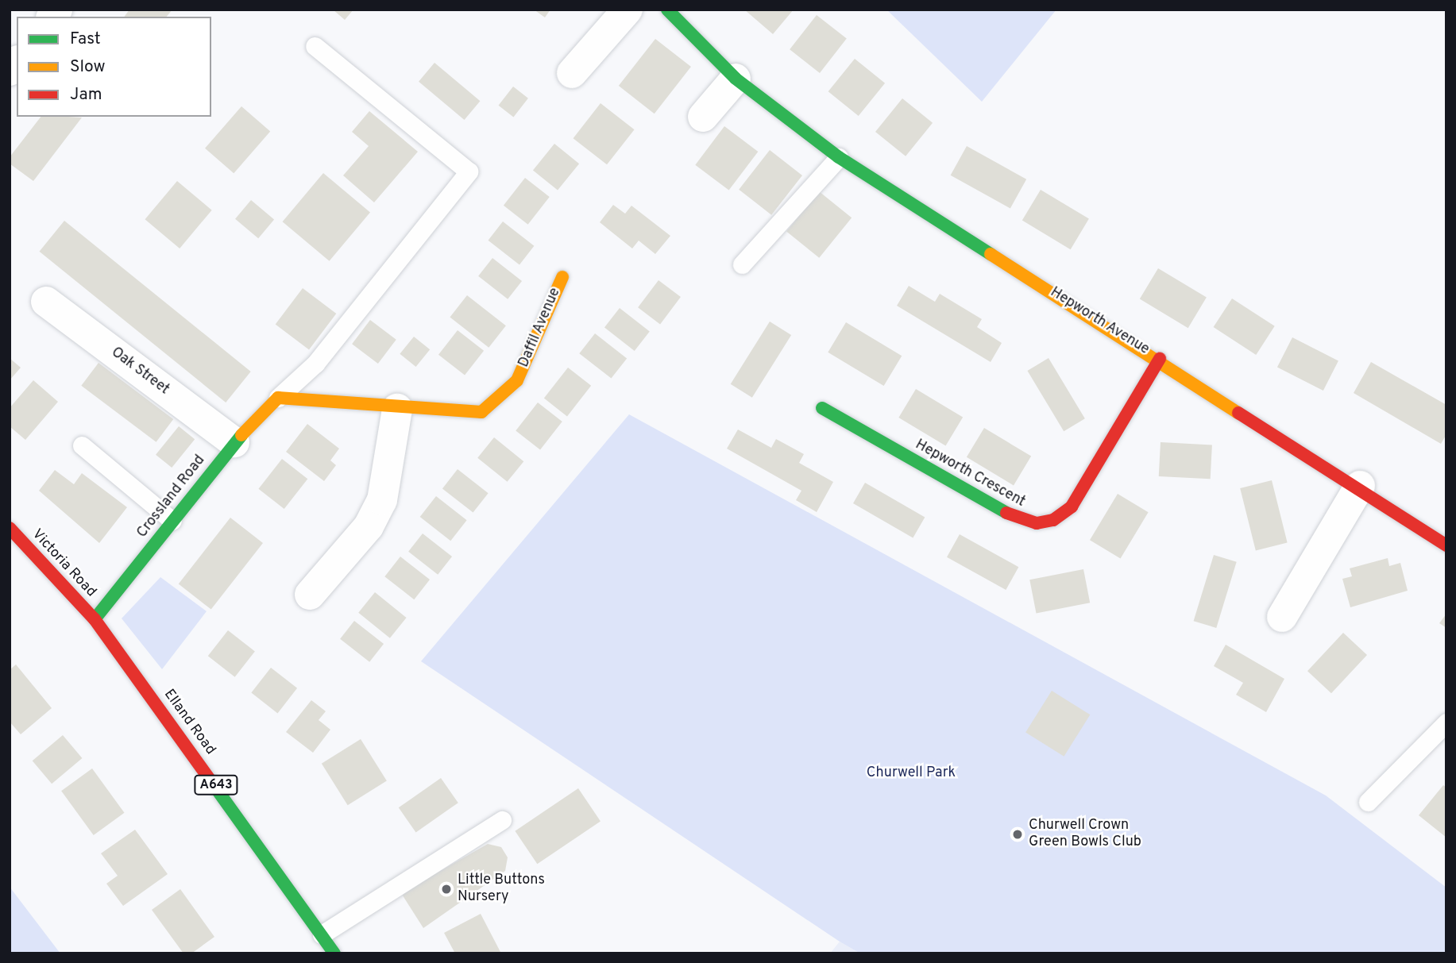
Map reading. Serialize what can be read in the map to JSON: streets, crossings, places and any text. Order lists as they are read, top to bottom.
{
  "streets": {
    "street": [
      "Hepworth Avenue",
      "Daffil Avenue",
      "Oak Street",
      "Hepworth Crescent",
      "Crossland Road",
      "Victoria Road",
      "Elland Road",
      "A643"
    ]
  },
  "crossings": [
    ["Hepworth Avenue", "Hepworth Crescent"],
    ["Daffil Avenue", "Crossland Road"],
    ["Oak Street", "Crossland Road"],
    ["Crossland Road", "Victoria Road"],
    ["Crossland Road", "Elland Road"],
    ["Victoria Road", "Elland Road"]
  ],
  "parks": ["Churwell Park"],
  "places": ["Churwell Crown Green Bowls Club", "Little Buttons Nursery"],
  "legend": ["Fast", "Slow", "Jam"]
}
